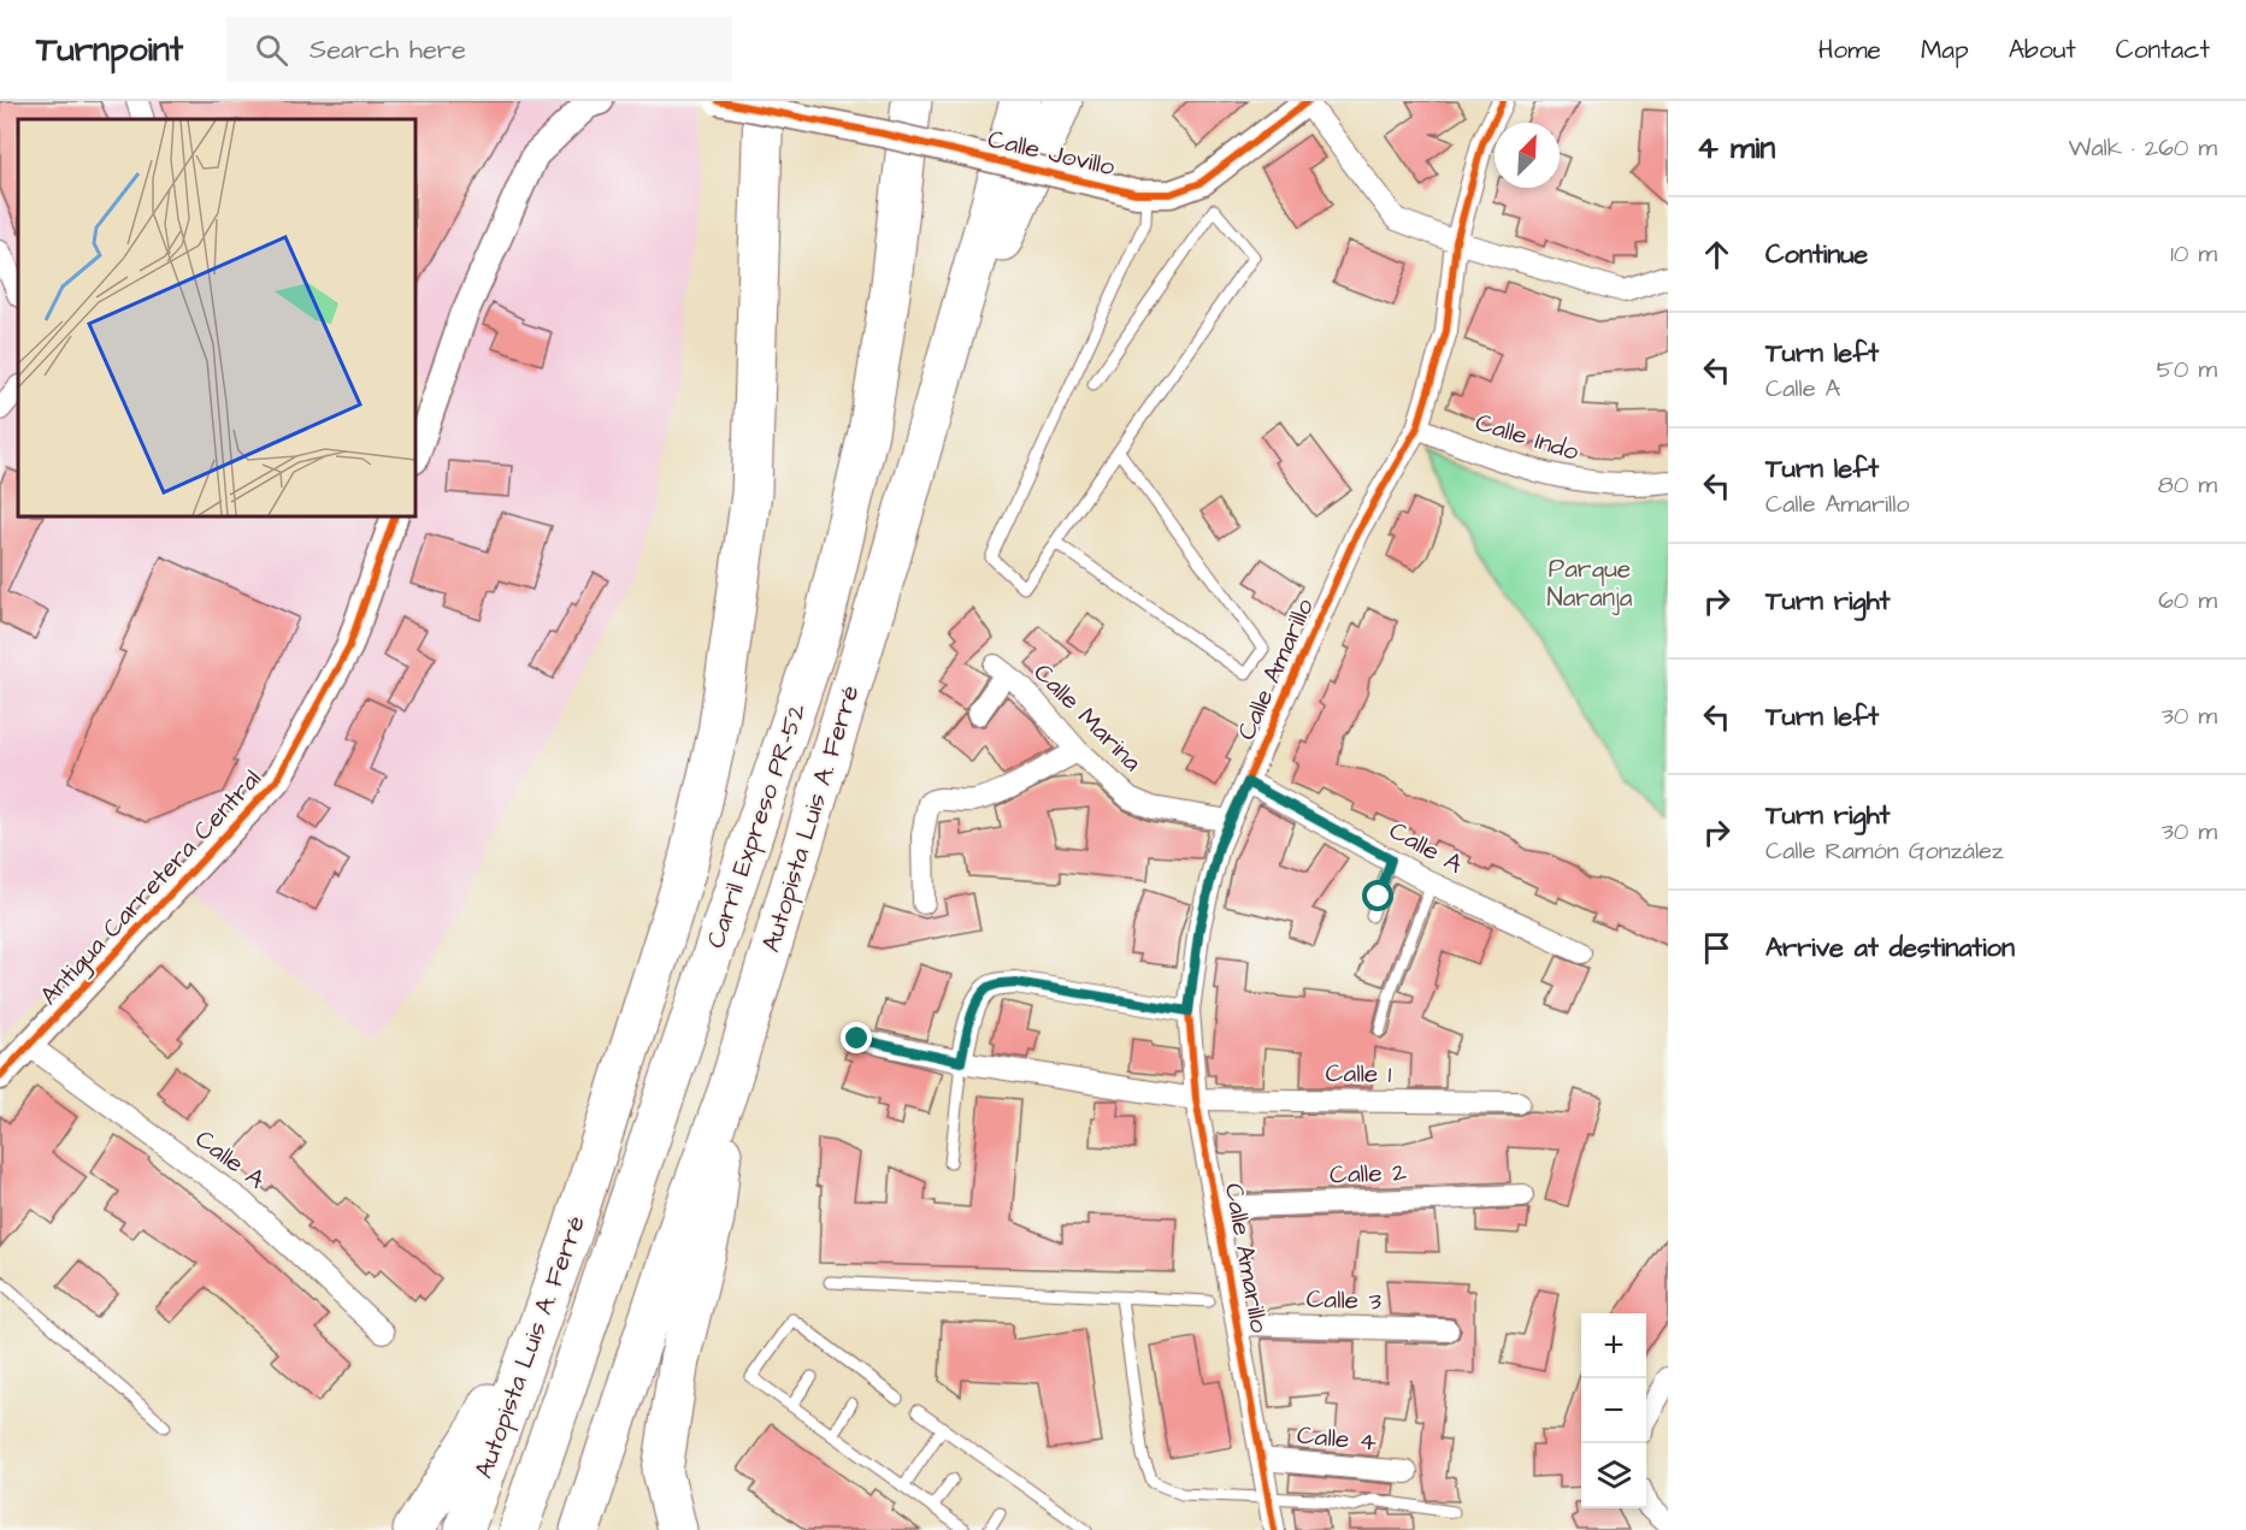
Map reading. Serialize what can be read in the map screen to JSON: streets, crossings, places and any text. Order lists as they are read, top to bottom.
{
  "streets": {
    "highway": ["Autopista Luis A. Ferré", "Carril Expreso PR-52"],
    "street": [
      "Calle Jovillo",
      "Calle Indo",
      "Calle Amarillo",
      "Calle Marina",
      "Calle A",
      "Antigua Carretera Central",
      "Calle 1",
      "Calle 2",
      "Calle 3",
      "Calle 4"
    ]
  },
  "crossings": [
    ["Calle Indo", "Calle Amarillo"],
    ["Calle Amarillo", "Calle Marina"],
    ["Calle Amarillo", "Calle A"],
    ["Calle Amarillo", "Calle 1"],
    ["Calle Amarillo", "Calle 2"],
    ["Calle Amarillo", "Calle 3"],
    ["Calle Amarillo", "Calle 4"],
    ["Calle A", "Antigua Carretera Central"]
  ],
  "parks": ["Parque Naranja"],
  "north": "top right",
  "page": {
    "header": "Turnpoint",
    "search": "Search here",
    "nav": [
      "Home",
      "Map",
      "About",
      "Contact"
    ],
    "heading": ["4 min", "Walk · 260 m"],
    "list": [
      ["Continue", "10 m"],
      ["Turn left", "Calle A", "50 m"],
      ["Turn left", "Calle Amarillo", "80 m"],
      ["Turn right", "60 m"],
      ["Turn left", "30 m"],
      ["Turn right", "Calle Ramón González", "30 m"],
      "Arrive at destination"
    ],
    "map_buttons": ["+", "−"]
  }
}
